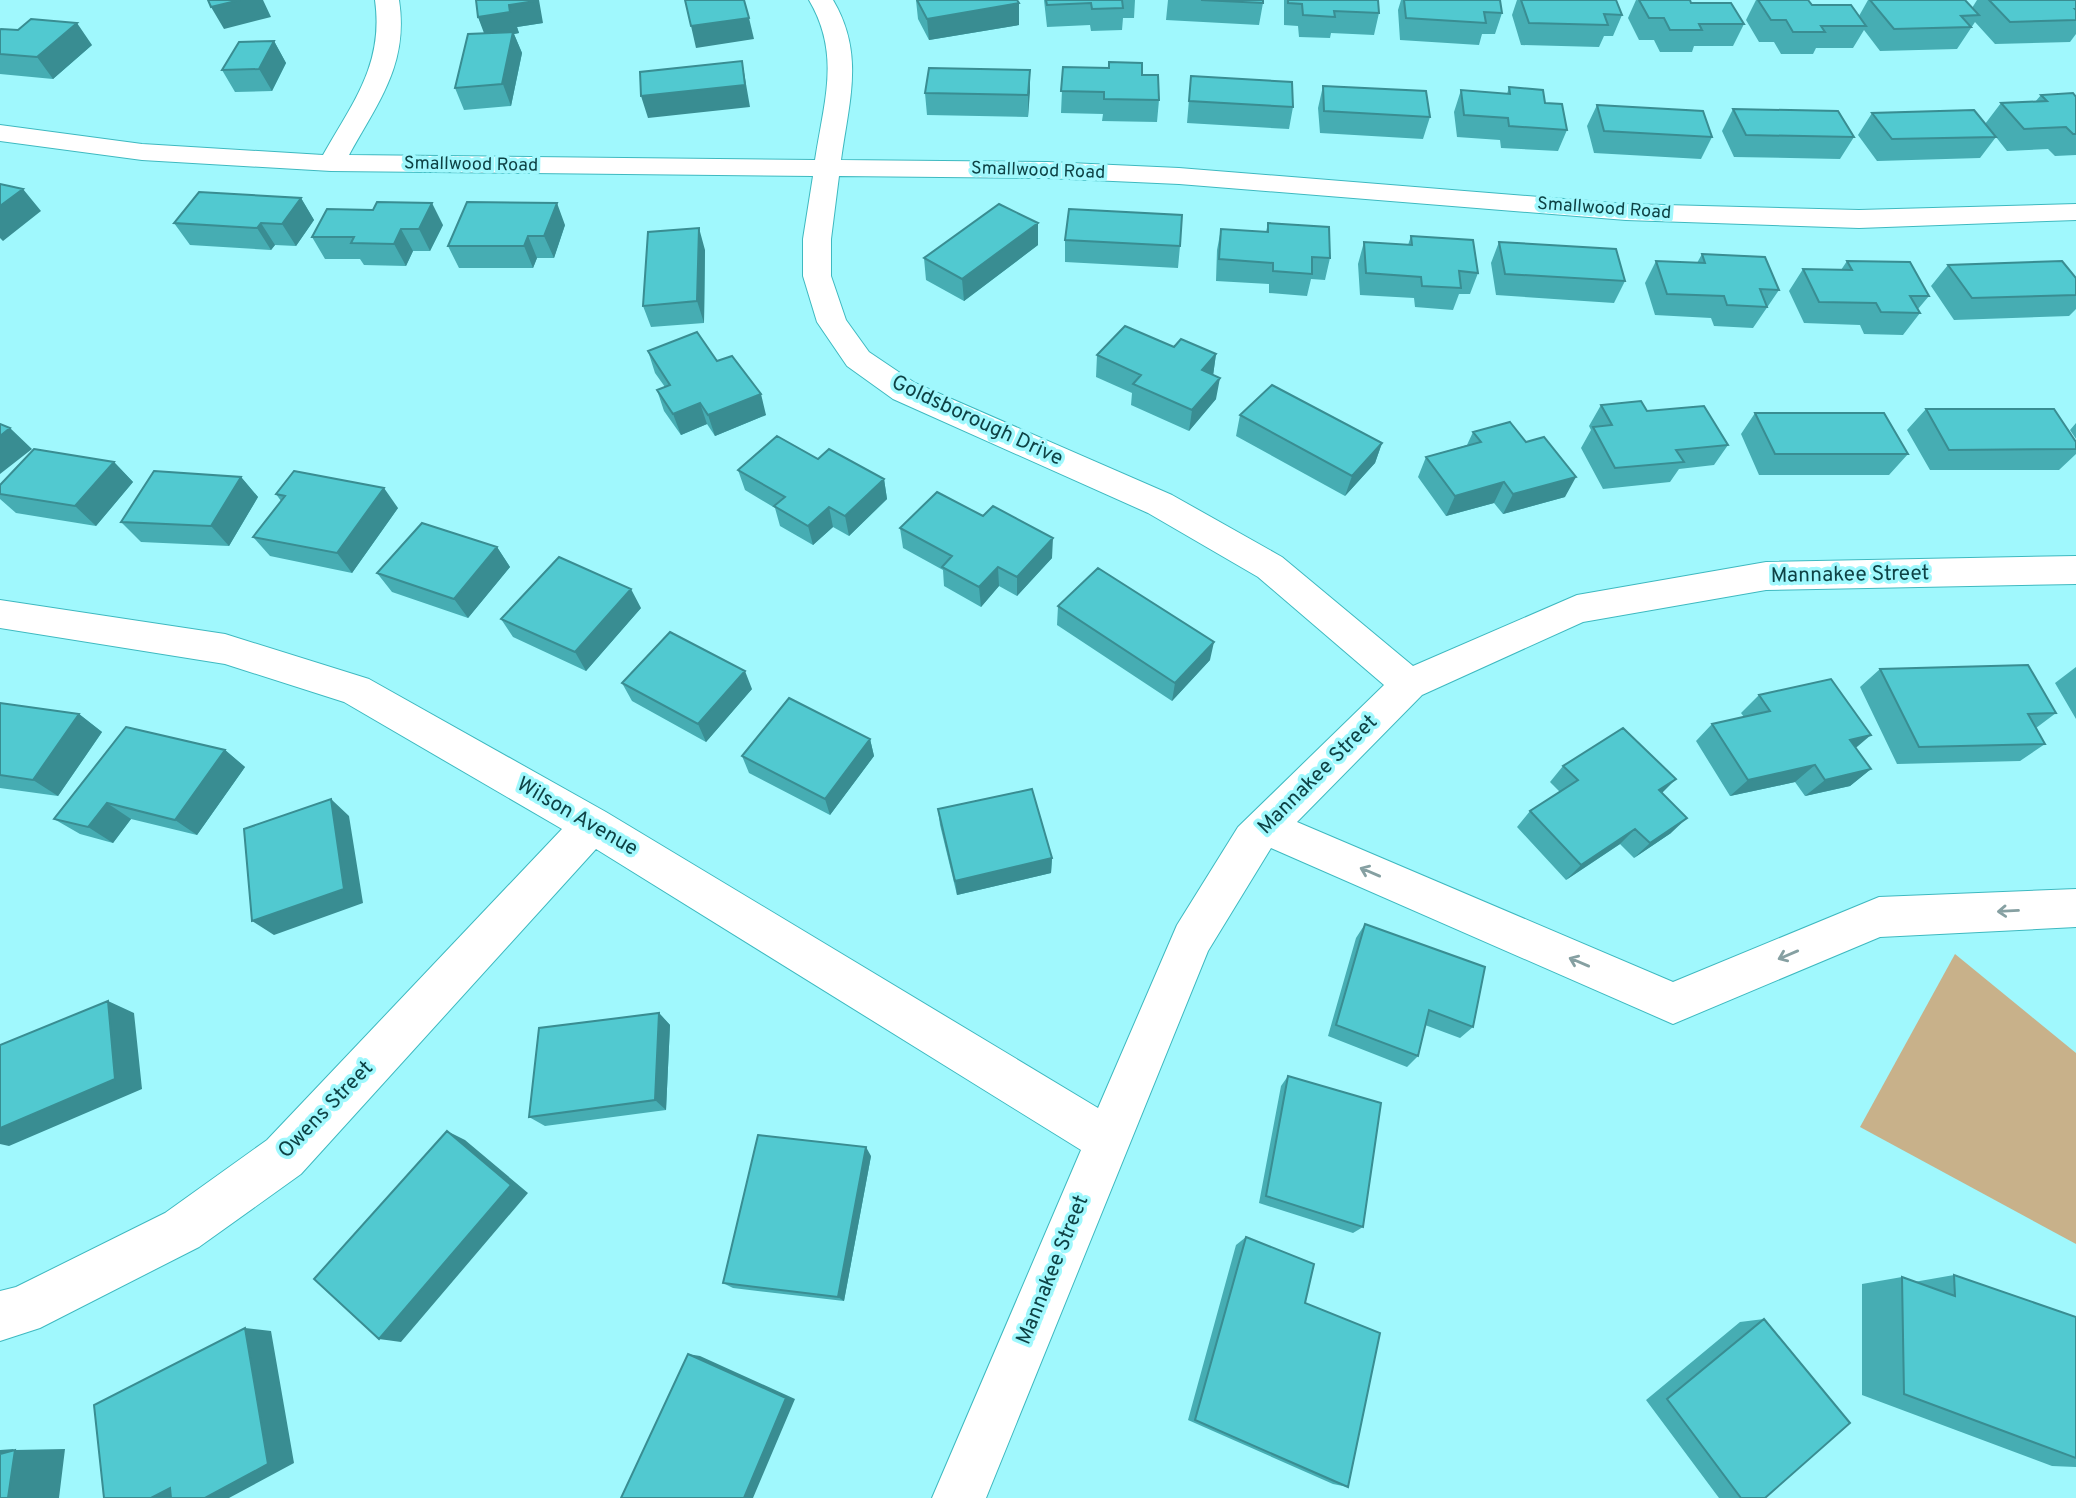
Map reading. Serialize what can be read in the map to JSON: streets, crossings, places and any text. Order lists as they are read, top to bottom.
{
  "streets": {
    "street": [
      "Smallwood Road",
      "Goldsborough Drive",
      "Mannakee Street",
      "Wilson Avenue",
      "Owens Street"
    ]
  },
  "crossings": [
    ["Smallwood Road", "Goldsborough Drive"],
    ["Goldsborough Drive", "Mannakee Street"],
    ["Mannakee Street", "Wilson Avenue"],
    ["Wilson Avenue", "Owens Street"]
  ]
}
